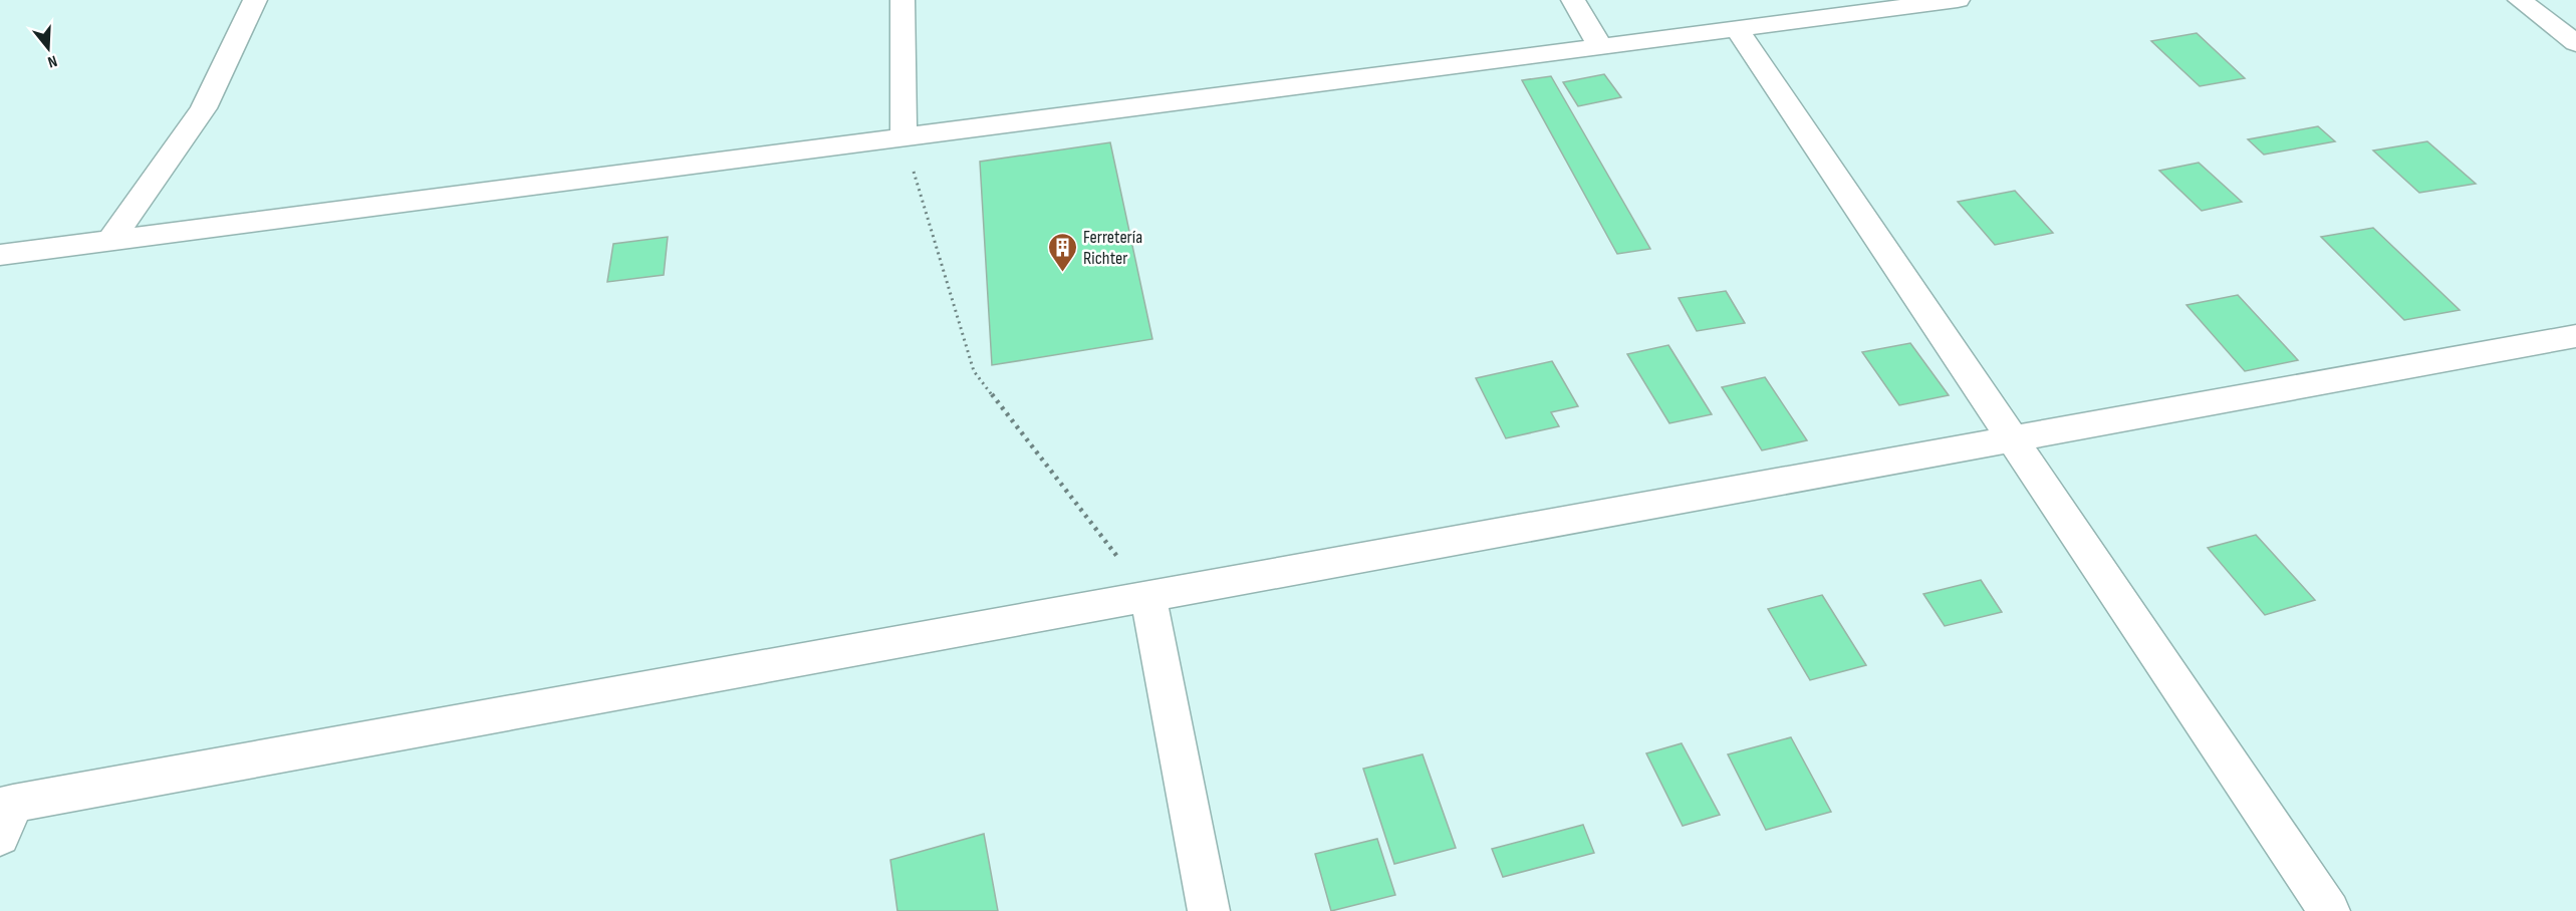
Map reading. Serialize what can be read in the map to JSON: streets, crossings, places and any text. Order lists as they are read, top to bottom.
{
  "places": {
    "building": ["Ferretería Richter"]
  },
  "north": "bottom"
}
